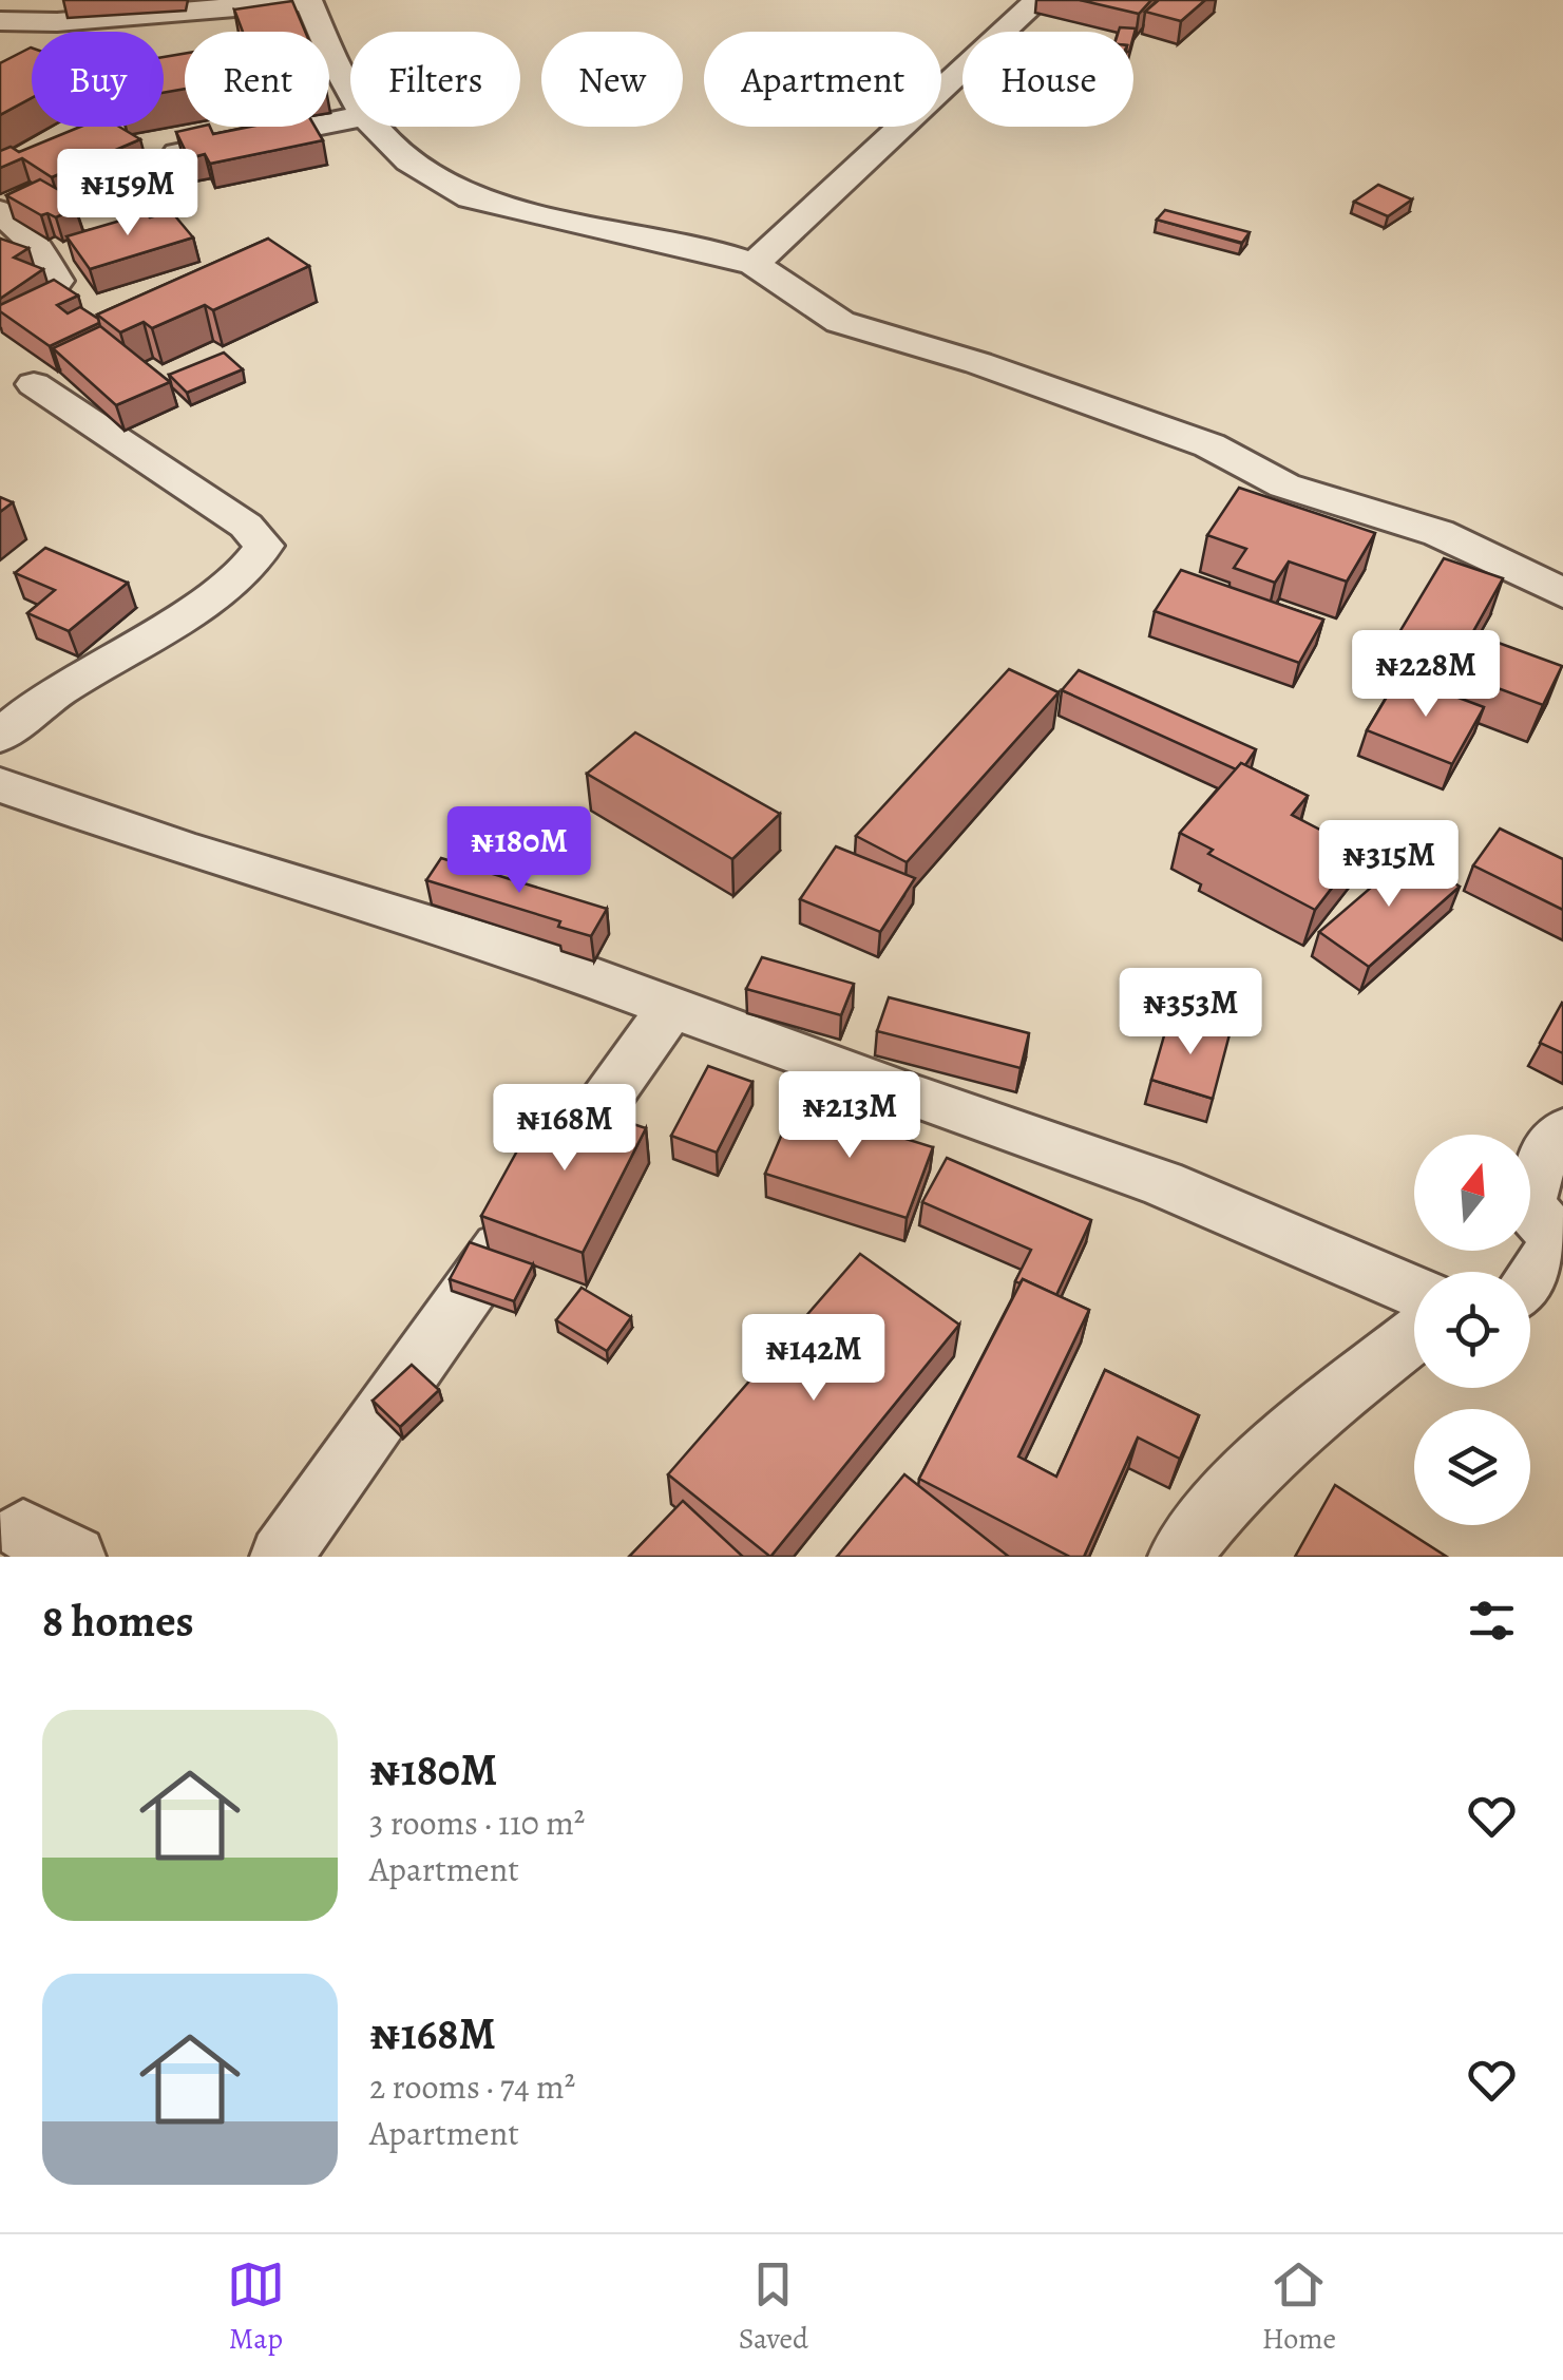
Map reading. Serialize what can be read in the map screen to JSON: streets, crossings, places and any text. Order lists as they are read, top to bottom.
{
  "north": "top",
  "page": {
    "chip": [
      "Buy",
      "Rent",
      "Filters",
      "New",
      "Apartment",
      "House"
    ],
    "price": [
      "₦159M",
      "₦228M",
      "₦180M",
      "₦315M",
      "₦353M",
      "₦213M",
      "₦168M",
      "₦142M"
    ],
    "heading": "8 homes",
    "list": [
      {
        "name": "₦180M",
        "note": "3 rooms · 110 m² · Apartment"
      },
      {
        "name": "₦168M",
        "note": "2 rooms · 74 m² · Apartment"
      }
    ],
    "tabs": ["Map", "Saved", "Home"]
  }
}
